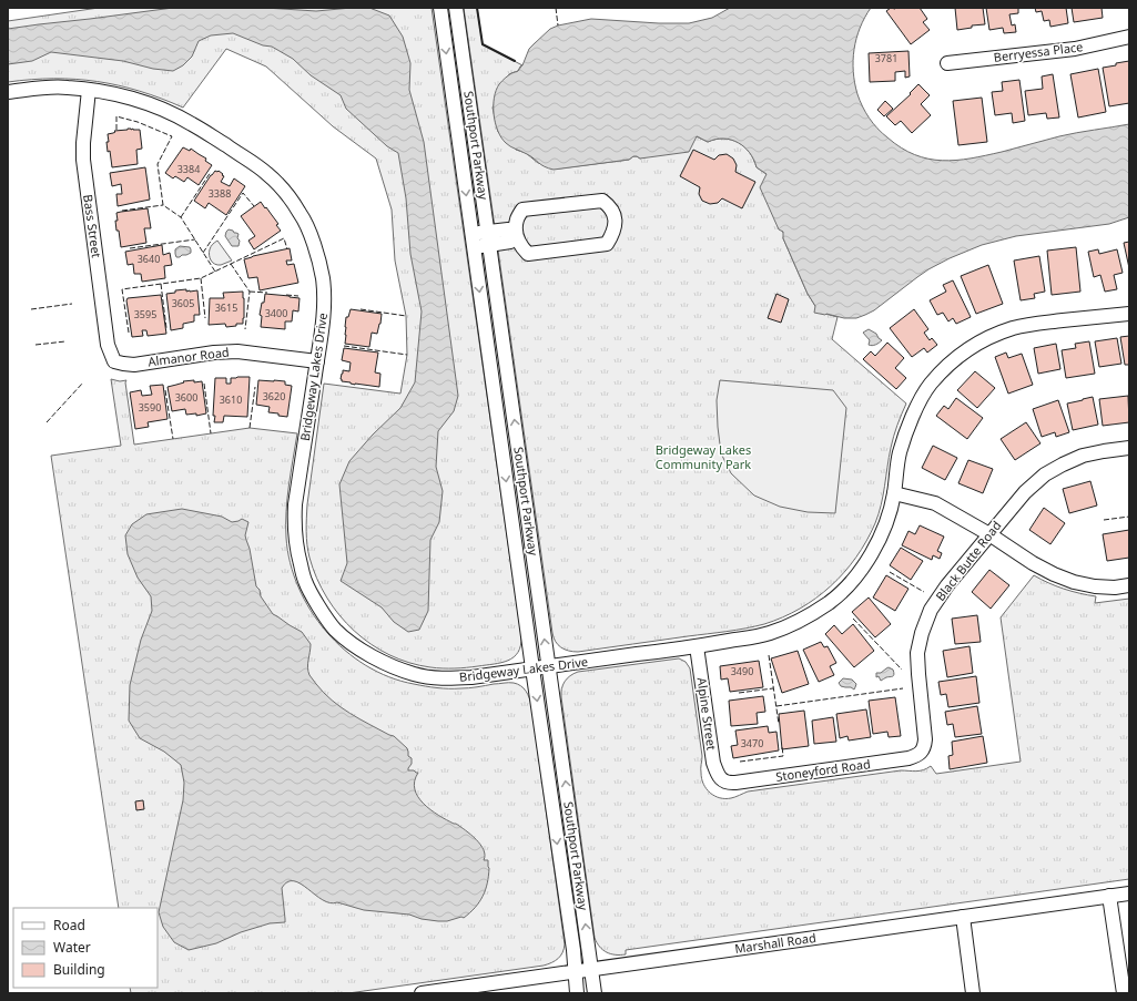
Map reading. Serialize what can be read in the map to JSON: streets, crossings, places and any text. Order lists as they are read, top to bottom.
{
  "streets": {
    "street": [
      "Berryessa Place",
      "Southport Parkway",
      "Bass Street",
      "Almanor Road",
      "Bridgeway Lakes Drive",
      "Black Butte Road",
      "Alpine Street",
      "Stoneyford Road",
      "Marshall Road"
    ]
  },
  "crossings": [
    ["Southport Parkway", "Bridgeway Lakes Drive"],
    ["Southport Parkway", "Marshall Road"],
    ["Bass Street", "Almanor Road"],
    ["Bass Street", "Bridgeway Lakes Drive"],
    ["Almanor Road", "Bridgeway Lakes Drive"],
    ["Bridgeway Lakes Drive", "Alpine Street"],
    ["Black Butte Road", "Stoneyford Road"],
    ["Alpine Street", "Stoneyford Road"]
  ],
  "parks": ["Bridgeway Lakes Community Park"],
  "house_numbers": [
    "3781",
    "3384",
    "3388",
    "3640",
    "3605",
    "3615",
    "3400",
    "3595",
    "3620",
    "3600",
    "3610",
    "3590",
    "3490",
    "3470"
  ],
  "legend": ["Road", "Water", "Building"]
}
